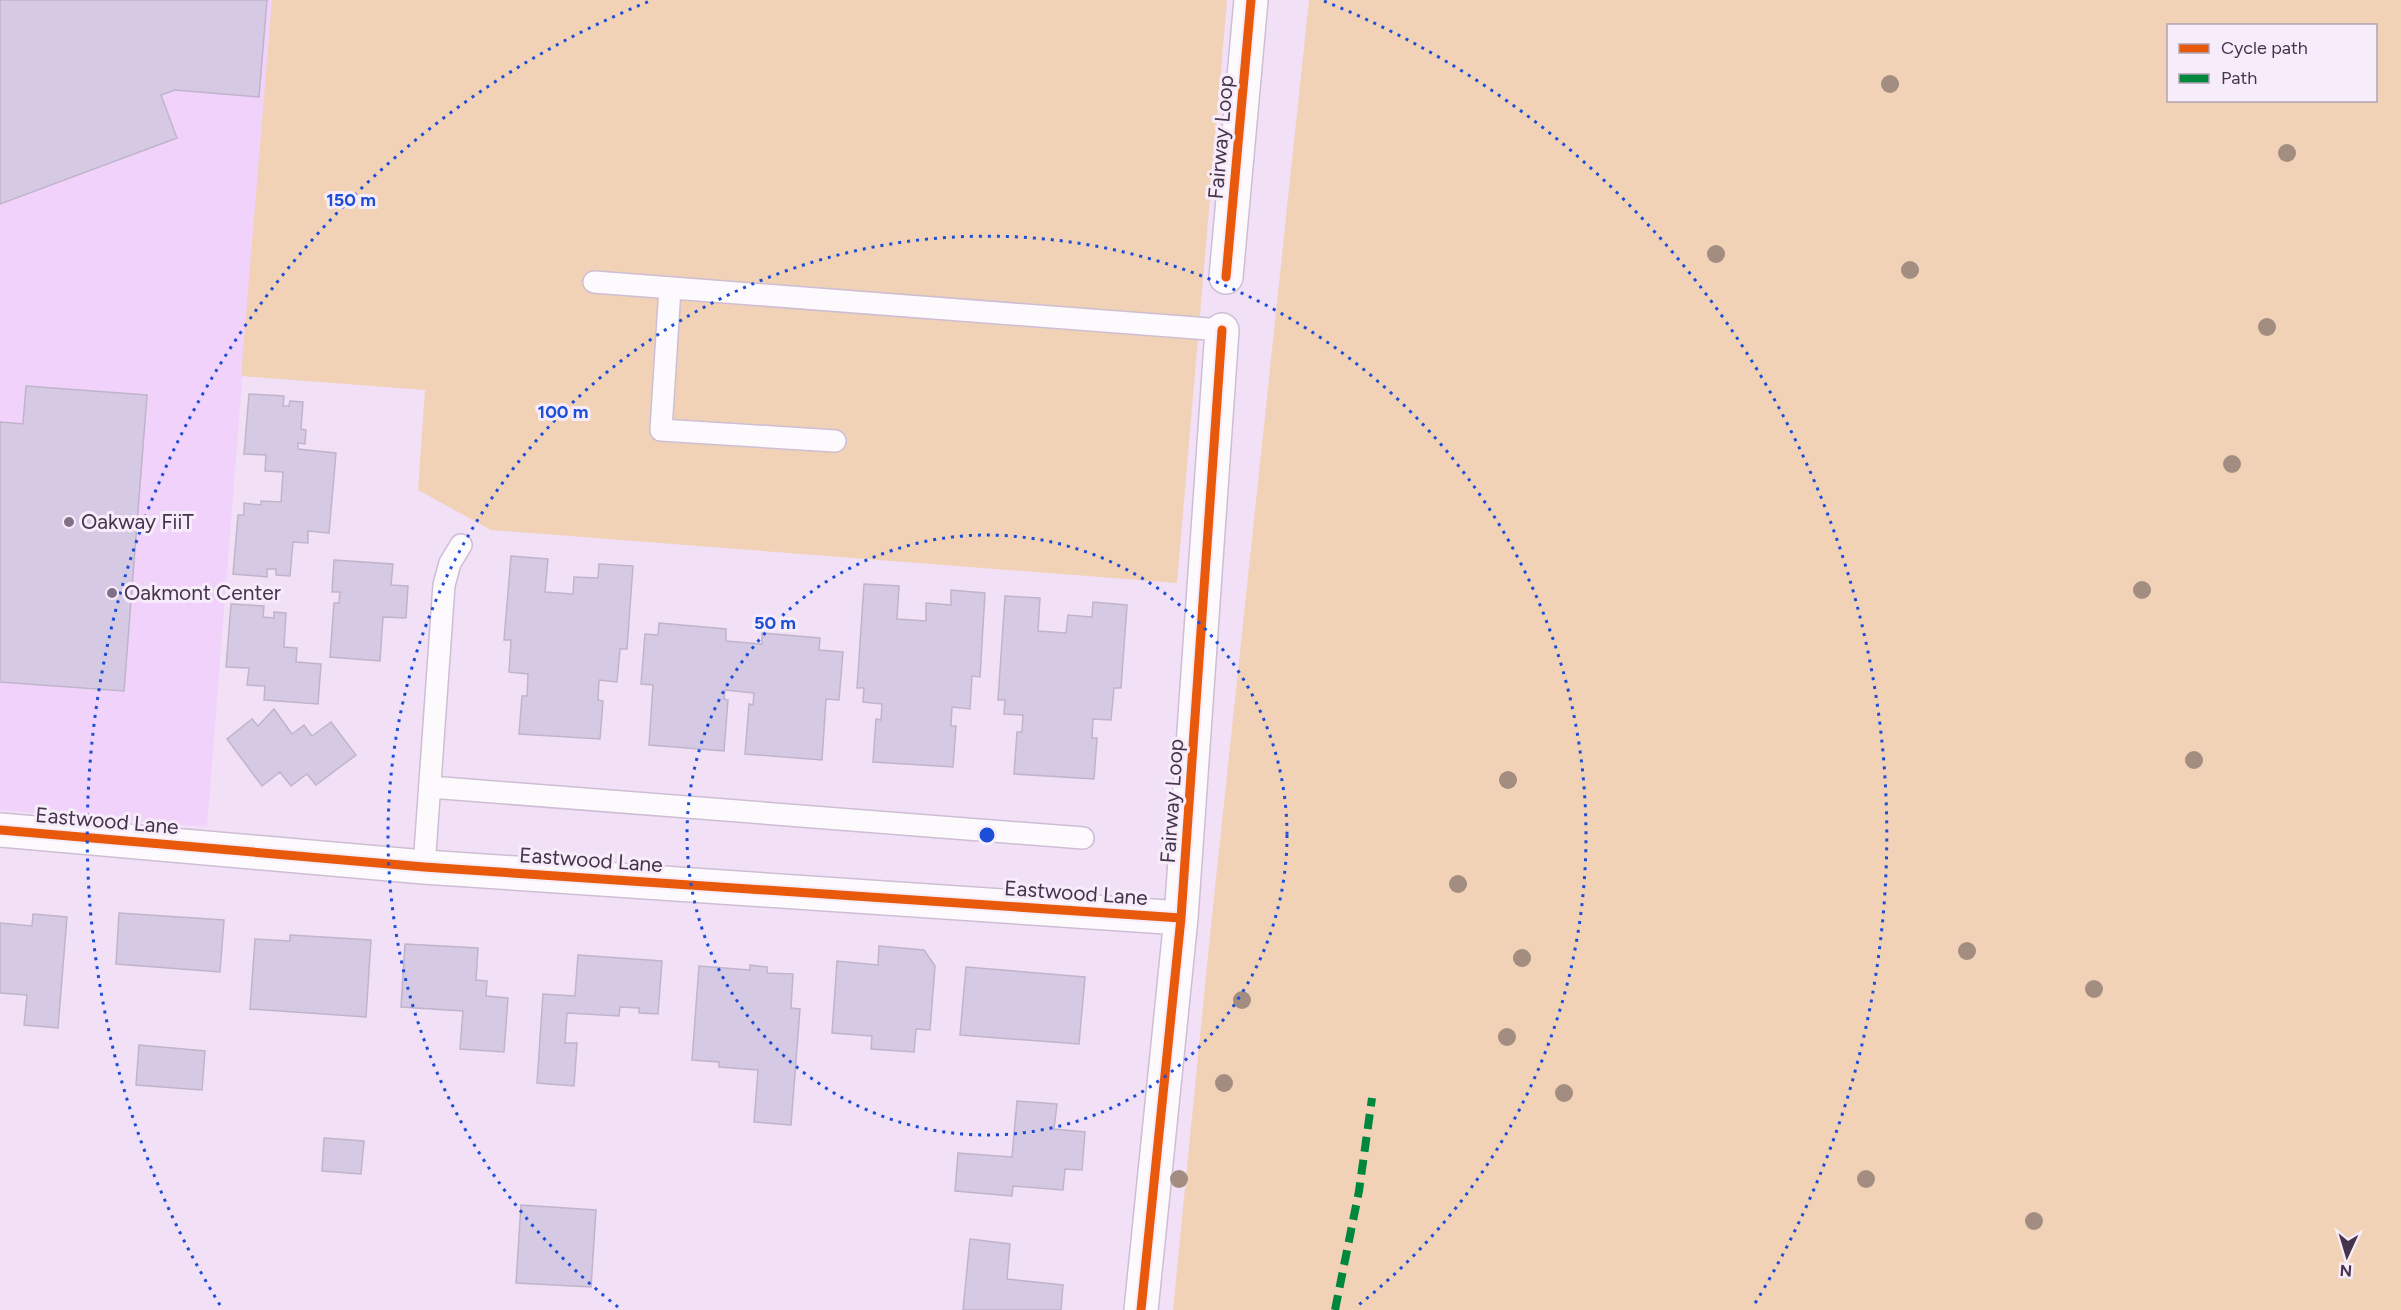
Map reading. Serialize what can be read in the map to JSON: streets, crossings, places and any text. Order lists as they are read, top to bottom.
{
  "streets": {
    "street": ["Fairway Loop", "Eastwood Lane"]
  },
  "crossings": [
    ["Fairway Loop", "Eastwood Lane"]
  ],
  "places": ["Oakway FiiT", "Oakmont Center"],
  "legend": ["Cycle path", "Path"],
  "north": "bottom",
  "rings": ["150 m", "100 m", "50 m"]
}
